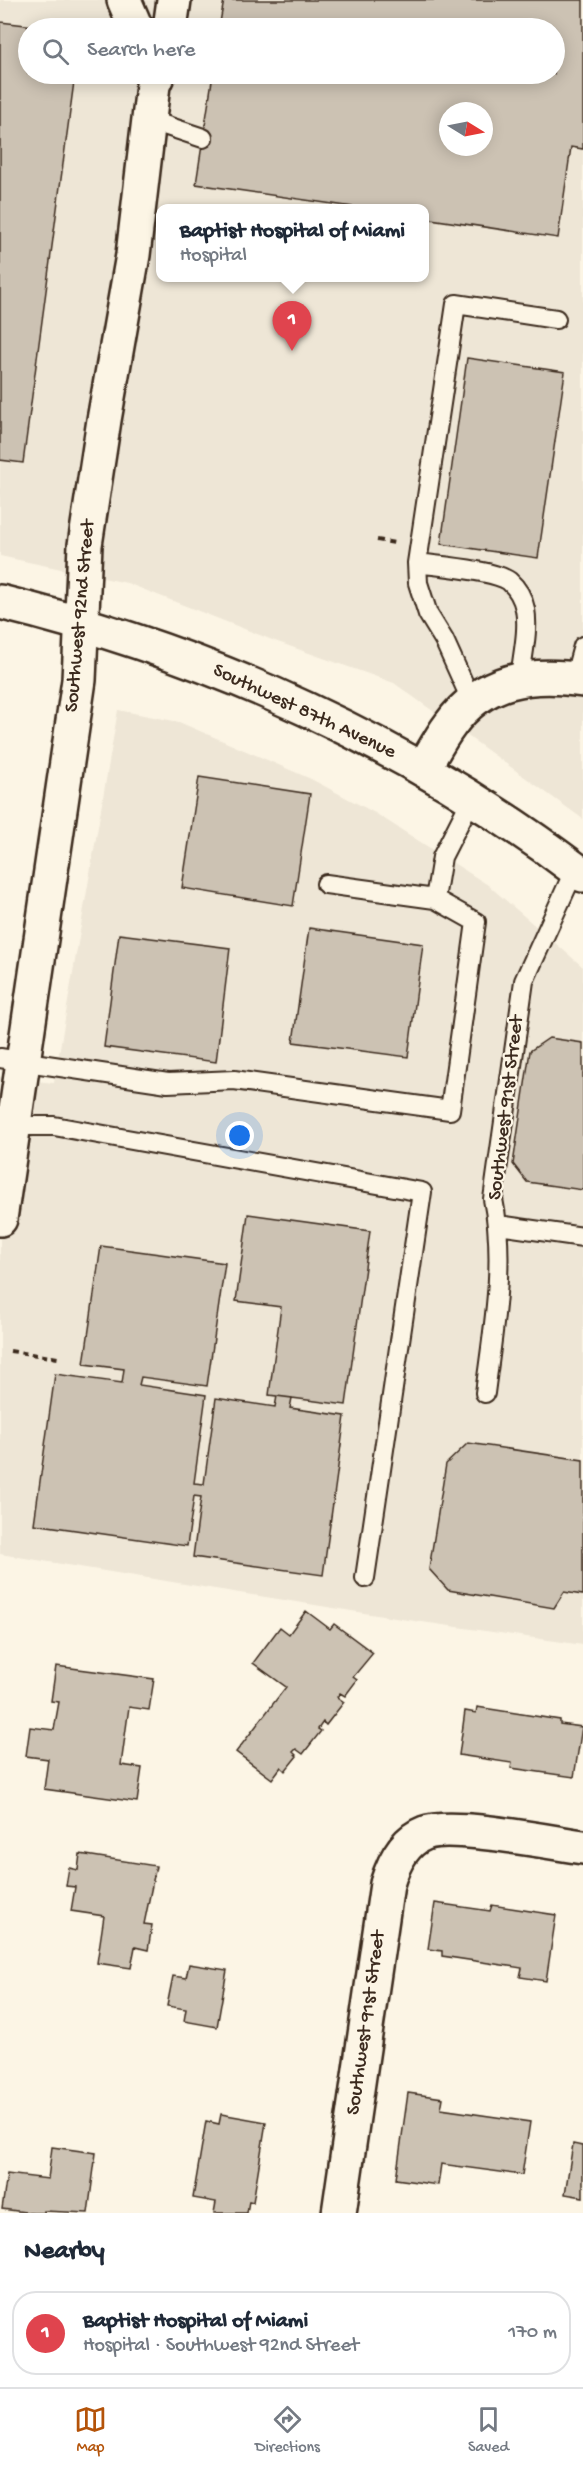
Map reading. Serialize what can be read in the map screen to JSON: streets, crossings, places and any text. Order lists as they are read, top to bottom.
{
  "streets": {
    "street": ["Southwest 92nd Street", "Southwest 87th Avenue", "Southwest 91st Street"]
  },
  "crossings": [
    ["Southwest 92nd Street", "Southwest 87th Avenue"],
    ["Southwest 87th Avenue", "Southwest 91st Street"]
  ],
  "north": "right",
  "page": {
    "search": "Search here",
    "popup": ["Baptist Hospital of Miami", "Hospital"],
    "pins": "1",
    "heading": "Nearby",
    "list": [
      {
        "mark": "1",
        "name": "Baptist Hospital of Miami",
        "note": "Hospital · Southwest 92nd Street",
        "value": "170 m"
      }
    ],
    "nav": ["Map", "Directions", "Saved"]
  }
}
